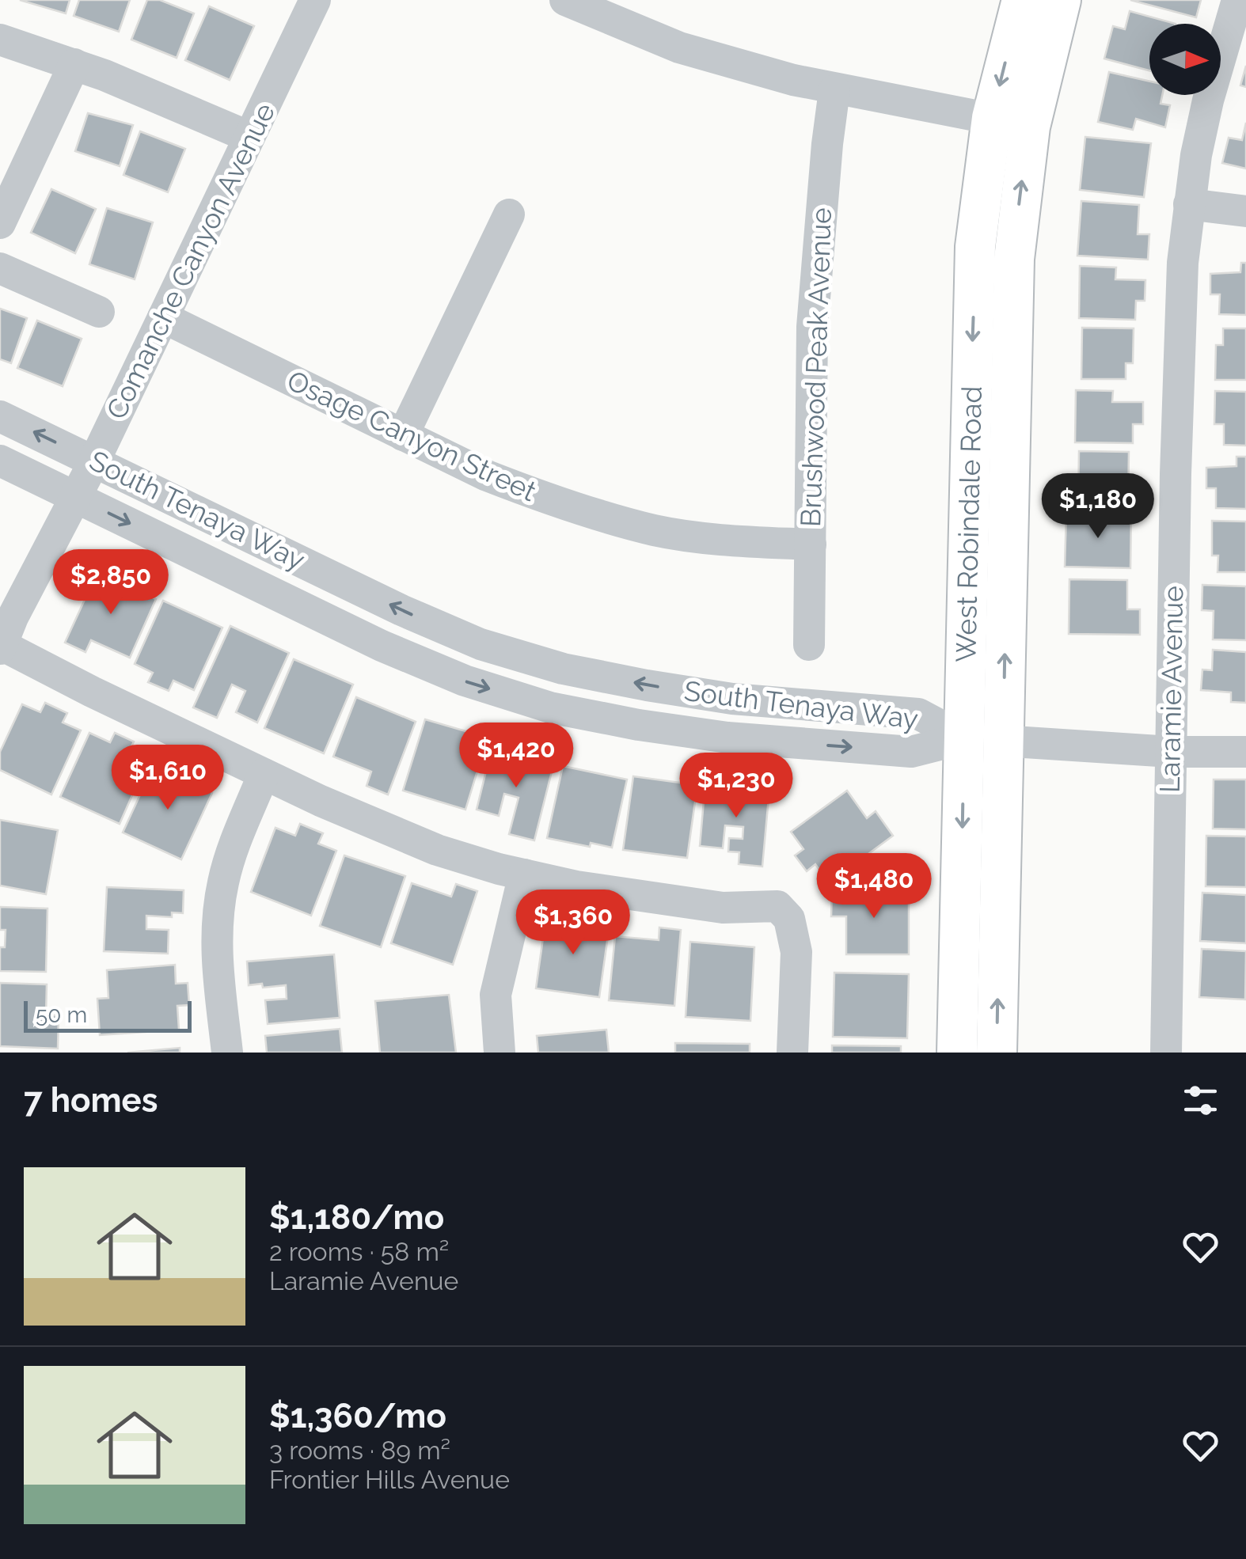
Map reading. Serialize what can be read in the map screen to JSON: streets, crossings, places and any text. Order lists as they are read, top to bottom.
{
  "streets": {
    "main road": ["West Robindale Road"],
    "street": [
      "Comanche Canyon Avenue",
      "Brushwood Peak Avenue",
      "Osage Canyon Street",
      "South Tenaya Way",
      "Laramie Avenue"
    ]
  },
  "crossings": [
    ["Comanche Canyon Avenue", "Osage Canyon Street"],
    ["Comanche Canyon Avenue", "South Tenaya Way"],
    ["Brushwood Peak Avenue", "Osage Canyon Street"],
    ["South Tenaya Way", "West Robindale Road"]
  ],
  "scale_bar": "50 m",
  "north": "right",
  "page": {
    "price": [
      "$1,180",
      "$2,850",
      "$1,420",
      "$1,610",
      "$1,230",
      "$1,480",
      "$1,360"
    ],
    "scale": "50 m",
    "heading": "7 homes",
    "list": [
      {
        "name": "$1,180/mo",
        "note": "2 rooms · 58 m² · Laramie Avenue"
      },
      {
        "name": "$1,360/mo",
        "note": "3 rooms · 89 m² · Frontier Hills Avenue"
      }
    ]
  }
}
